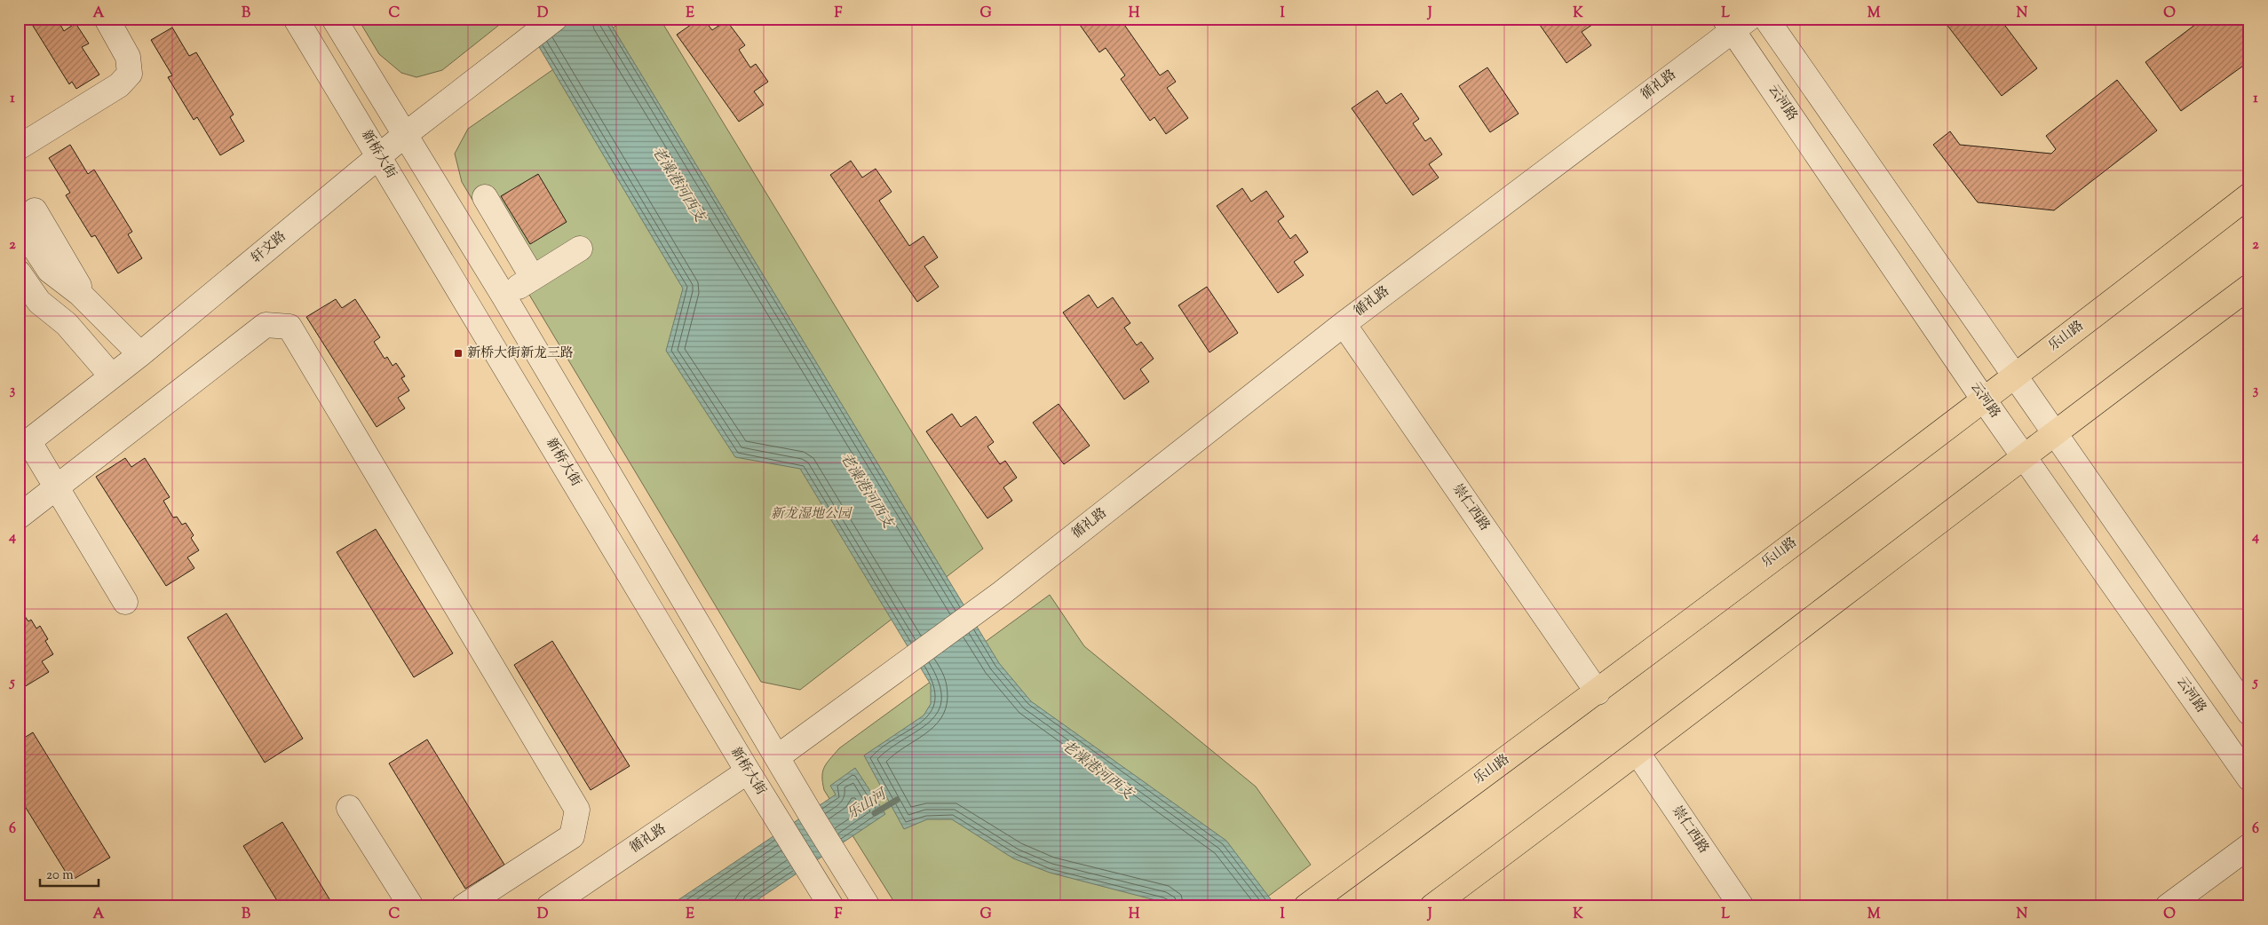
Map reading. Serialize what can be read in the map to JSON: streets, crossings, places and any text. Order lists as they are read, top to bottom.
{
  "streets": {
    "main road": ["乐山路"],
    "street": [
      "循礼路",
      "云河路",
      "新桥大街",
      "轩文路",
      "崇仁西路"
    ]
  },
  "crossings": [
    ["循礼路", "云河路"],
    ["循礼路", "新桥大街"],
    ["循礼路", "崇仁西路"],
    ["云河路", "乐山路"],
    ["新桥大街", "轩文路"],
    ["乐山路", "崇仁西路"]
  ],
  "water": ["老澡港河西支", "乐山河"],
  "parks": ["新龙湿地公园"],
  "places": {
    "transit": ["新桥大街新龙三路"]
  },
  "scale_bar": "20 m",
  "grid": {
    "columns": [
      "A",
      "B",
      "C",
      "D",
      "E",
      "F",
      "G",
      "H",
      "I",
      "J",
      "K",
      "L",
      "M",
      "N",
      "O"
    ],
    "rows": [
      "1",
      "2",
      "3",
      "4",
      "5",
      "6"
    ]
  }
}
